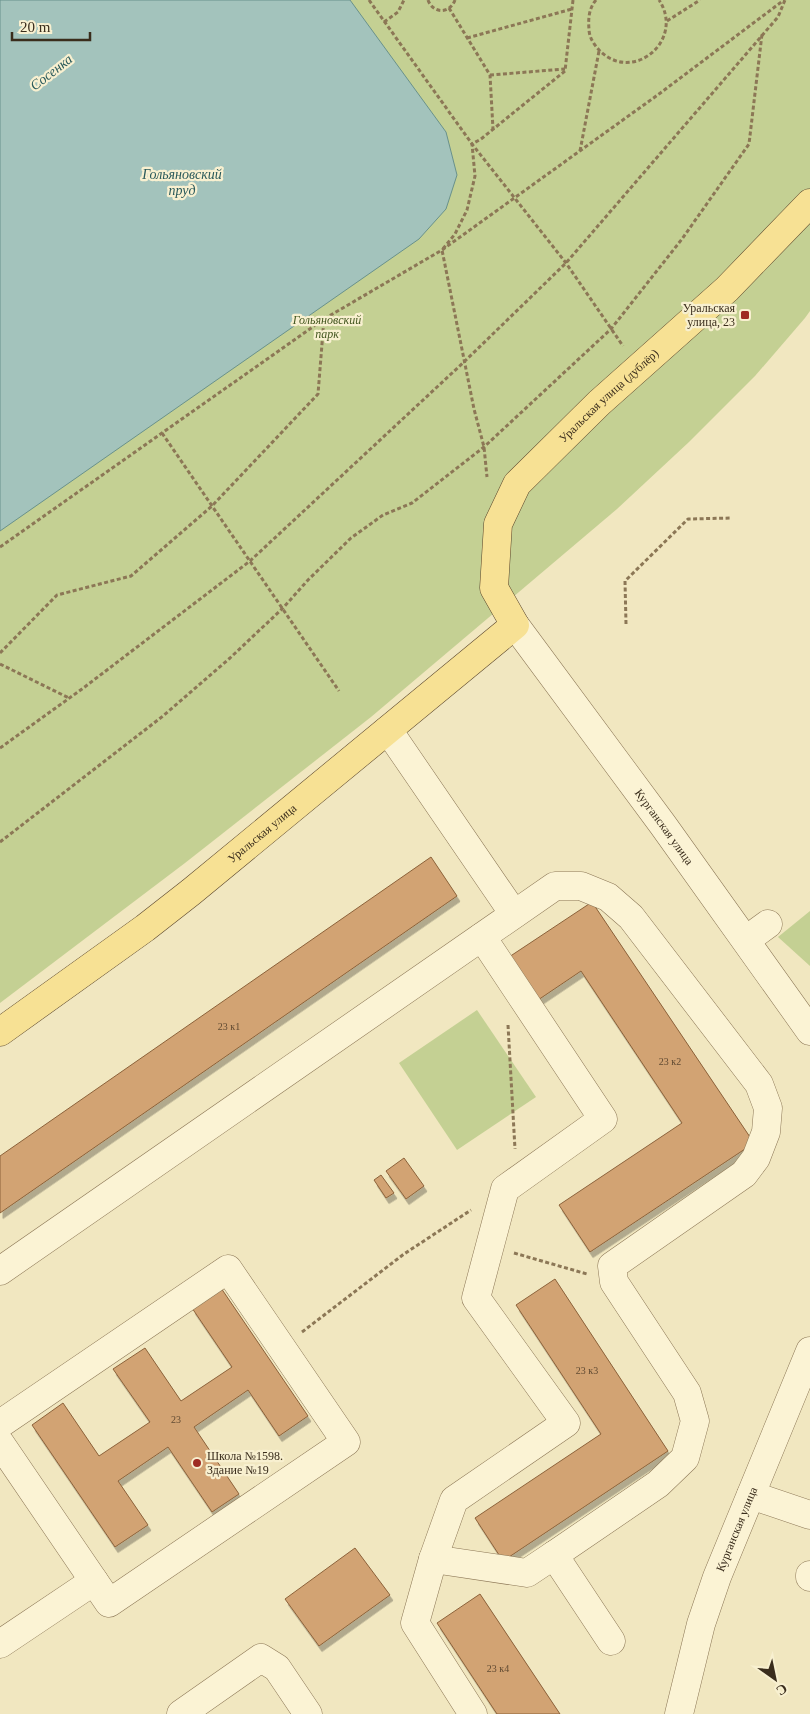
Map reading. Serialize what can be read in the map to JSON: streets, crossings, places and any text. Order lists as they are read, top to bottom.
{
  "streets": {
    "main road": ["Уральская улица (дублёр)", "Уральская улица"],
    "street": ["Курганская улица"]
  },
  "crossings": [
    ["Уральская улица (дублёр)", "Курганская улица"],
    ["Уральская улица (дублёр)", "Уральская улица"],
    ["Курганская улица", "Уральская улица"]
  ],
  "water": ["Сосенка", "Гольяновский пруд"],
  "parks": ["Гольяновcкий парк"],
  "places": {
    "transit": ["Уральская улица, 23"],
    "other": ["Школа №1598. Здание №19"]
  },
  "house_numbers": [
    "23 к1",
    "23 к2",
    "23 к3",
    "23",
    "23 к4"
  ],
  "scale_bar": "20 m",
  "north": "bottom right"
}
